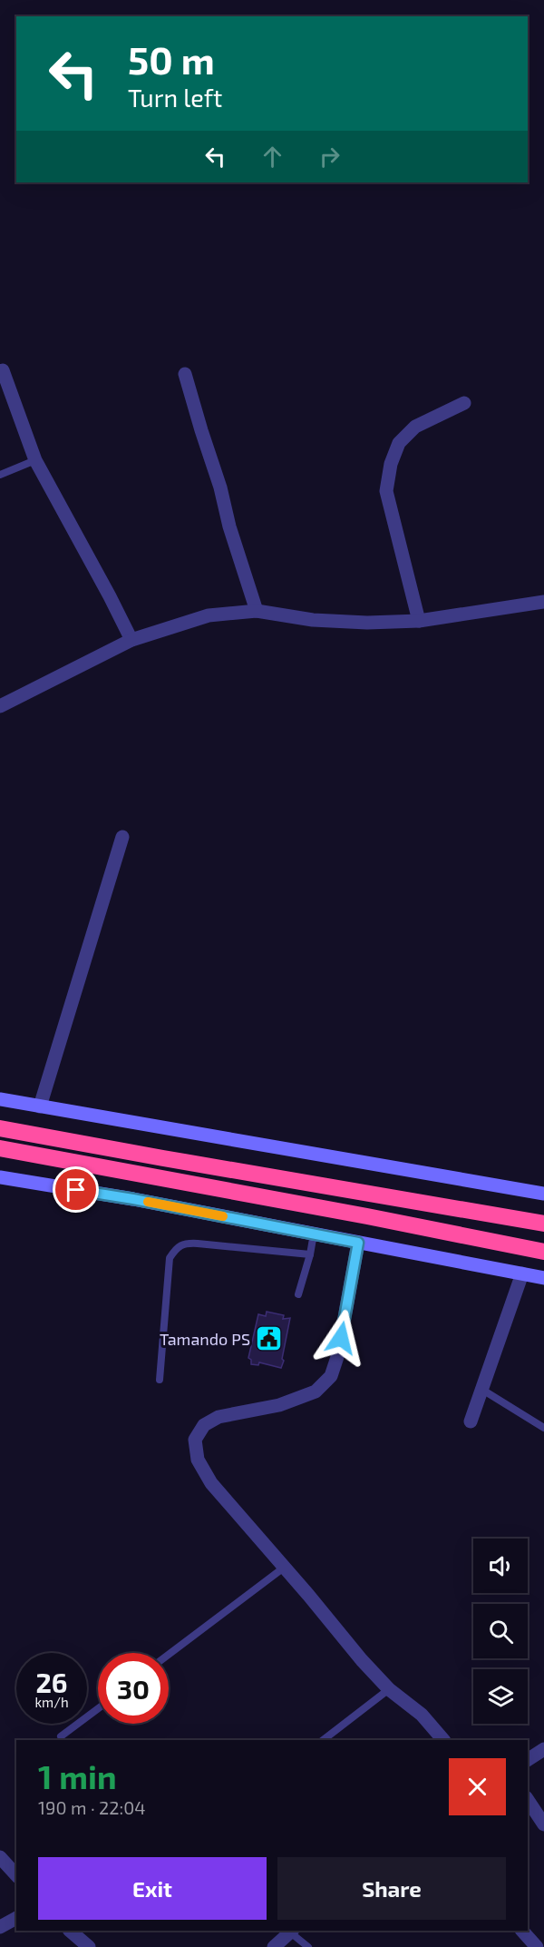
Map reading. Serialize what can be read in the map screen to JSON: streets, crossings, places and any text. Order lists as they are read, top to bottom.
{
  "places": {
    "public building": ["Tamando PS"]
  },
  "page": {
    "turn": ["50 m", "Turn left"],
    "speed": "26 km/h",
    "limit": "30",
    "heading": ["1 min", "190 m · 22:04"],
    "buttons": ["Exit", "Share"]
  }
}
